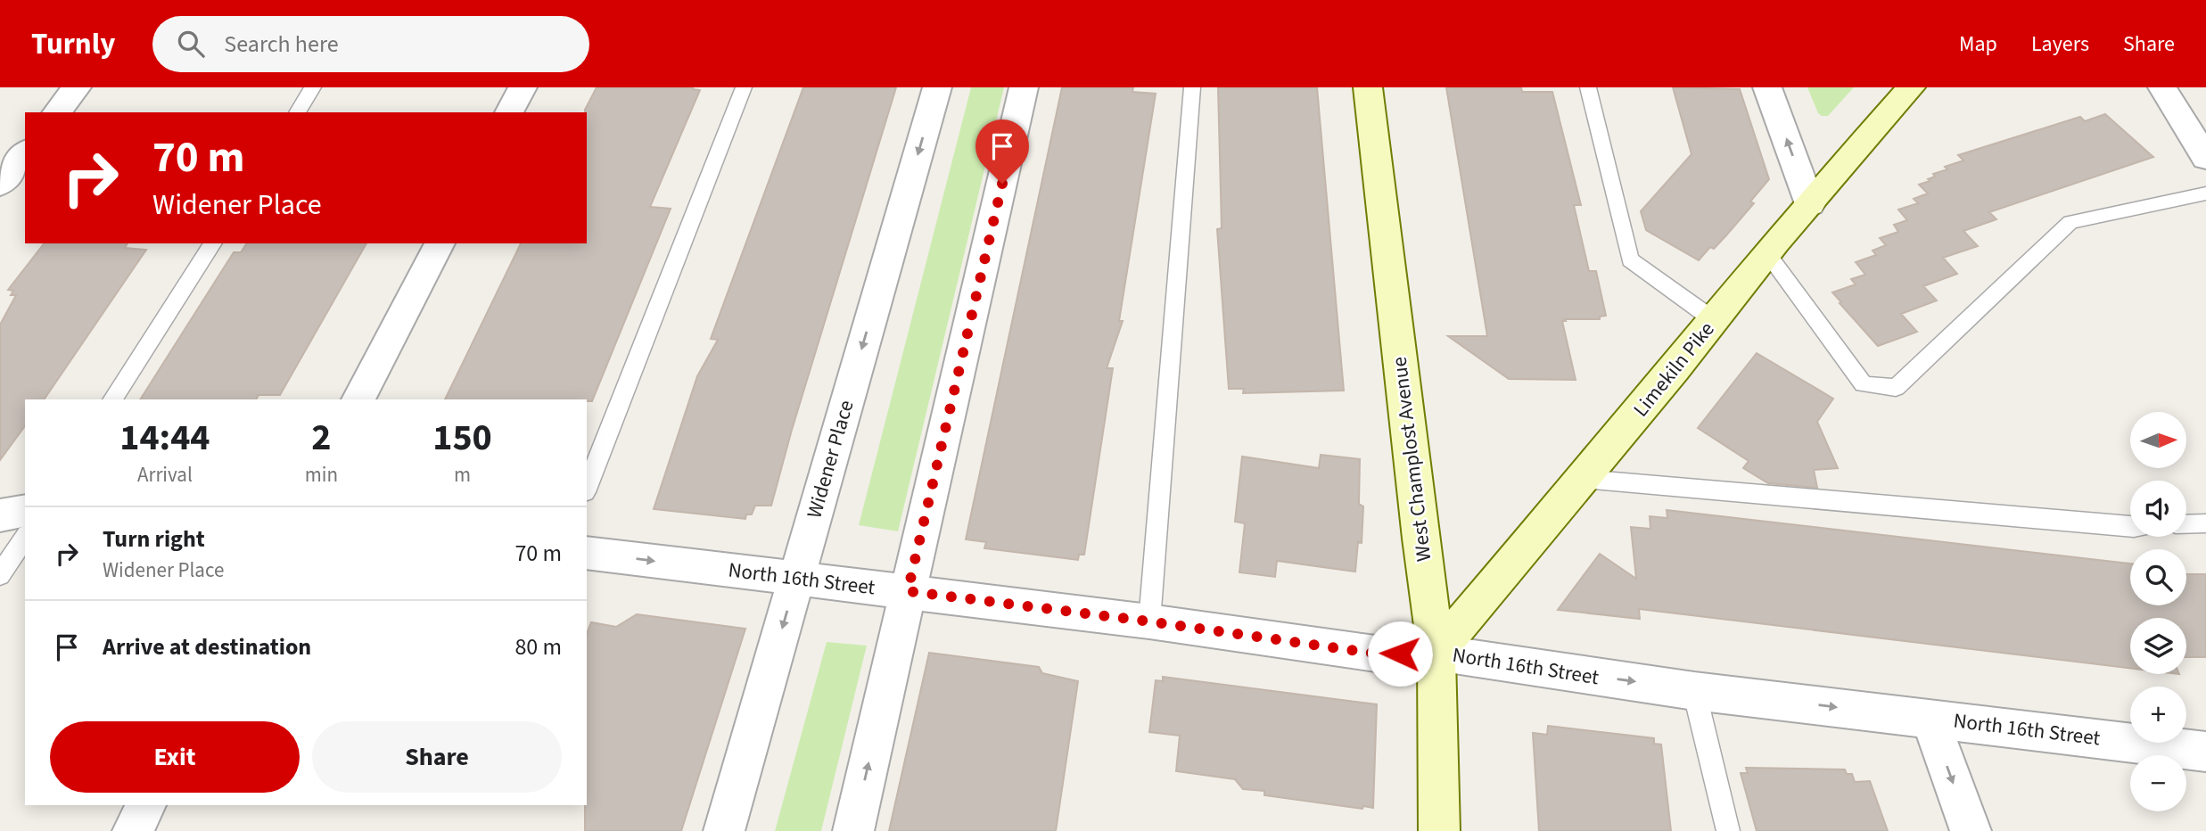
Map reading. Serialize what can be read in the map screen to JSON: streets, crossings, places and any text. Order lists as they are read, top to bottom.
{
  "streets": {
    "street": [
      "Limekiln Pike",
      "Widener Place",
      "West Champlost Avenue",
      "North 16th Street"
    ]
  },
  "crossings": [
    ["Limekiln Pike", "West Champlost Avenue"],
    ["Limekiln Pike", "North 16th Street"],
    ["Widener Place", "North 16th Street"],
    ["West Champlost Avenue", "North 16th Street"]
  ],
  "one_way": ["North 16th Street"],
  "north": "right",
  "page": {
    "header": "Turnly",
    "search": "Search here",
    "nav": ["Map", "Layers", "Share"],
    "turn": ["70 m", "Widener Place"],
    "eta": [
      "14:44",
      "Arrival",
      "2",
      "min",
      "150",
      "m"
    ],
    "map_buttons": ["+", "−"],
    "list": [
      {
        "name": "Turn right",
        "note": "Widener Place",
        "value": "70 m"
      },
      {
        "name": "Arrive at destination",
        "value": "80 m"
      }
    ],
    "buttons": ["Exit", "Share"]
  }
}
